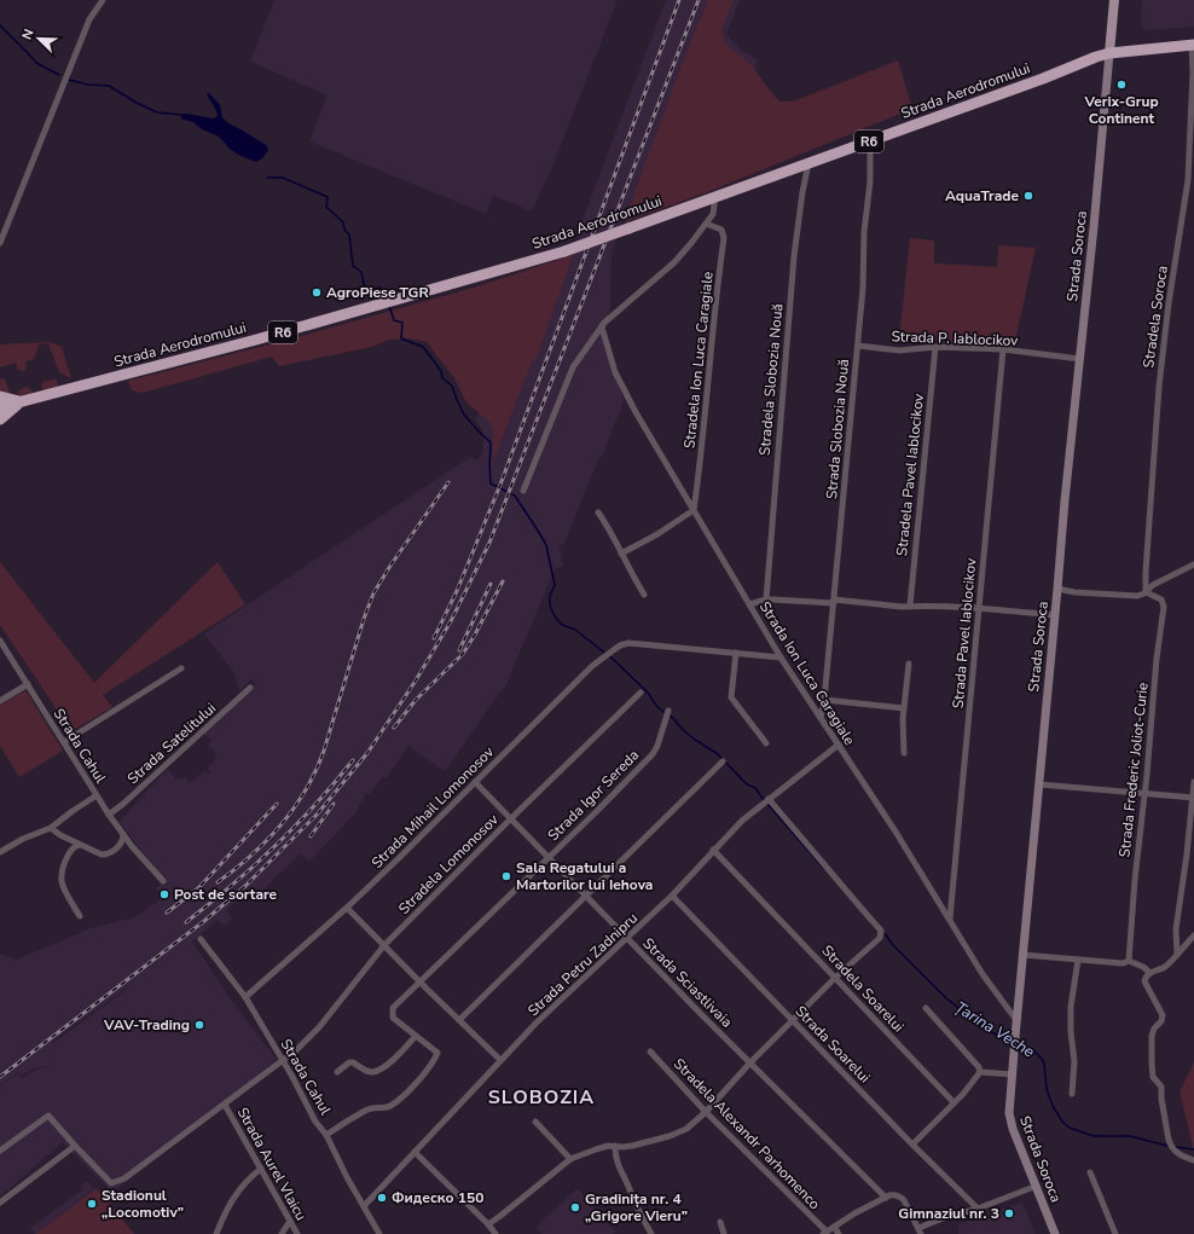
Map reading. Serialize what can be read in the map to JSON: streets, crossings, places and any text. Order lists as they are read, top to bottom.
{
  "streets": {
    "highway": ["Strada Aerodromului", "R6"],
    "street": [
      "Strada Soroca",
      "Stradela Sorocа",
      "Strada P. Iablocikov",
      "Stradela Ion Luca Caragiale",
      "Stradela Slobozia Nouă",
      "Strada Slobozia Nouă",
      "Stradela Pavel Iablocikov",
      "Strada Pavel Iablocikov",
      "Strada Ion Luca Caragiale",
      "Strada Satelitului",
      "Strada Cahul",
      "Strada Frederic Joliot-Curie",
      "Strada Igor Sereda",
      "Strada Mihail Lomonosov",
      "Stradela Lomonosov",
      "Strada Petru Zadnipru",
      "Strada Sciastlivaia",
      "Stradela Soarelui",
      "Strada Soarelui",
      "Stradela Alexandr Parhomenco",
      "Strada Aurel Vlaicu"
    ]
  },
  "crossings": [
    ["Strada Aerodromului", "Strada Soroca"],
    ["Strada Aerodromului", "Stradela Sorocа"],
    ["Strada Aerodromului", "Stradela Slobozia Nouă"],
    ["Strada Aerodromului", "Strada Slobozia Nouă"],
    ["Strada Soroca", "Strada P. Iablocikov"],
    ["Strada Soroca", "Strada Ion Luca Caragiale"],
    ["Stradela Sorocа", "Strada Frederic Joliot-Curie"],
    ["Strada P. Iablocikov", "Strada Slobozia Nouă"],
    ["Strada P. Iablocikov", "Stradela Pavel Iablocikov"],
    ["Strada P. Iablocikov", "Strada Pavel Iablocikov"],
    ["Stradela Ion Luca Caragiale", "Strada Ion Luca Caragiale"],
    ["Strada Slobozia Nouă", "Strada Ion Luca Caragiale"],
    ["Strada Pavel Iablocikov", "Strada Ion Luca Caragiale"],
    ["Strada Ion Luca Caragiale", "Strada Mihail Lomonosov"],
    ["Strada Ion Luca Caragiale", "Strada Petru Zadnipru"],
    ["Strada Satelitului", "Strada Cahul"],
    ["Strada Cahul", "Strada Mihail Lomonosov"],
    ["Strada Cahul", "Stradela Lomonosov"],
    ["Strada Cahul", "Strada Petru Zadnipru"],
    ["Strada Cahul", "Strada Aurel Vlaicu"],
    ["Strada Igor Sereda", "Strada Sciastlivaia"],
    ["Strada Mihail Lomonosov", "Strada Sciastlivaia"],
    ["Stradela Lomonosov", "Strada Sciastlivaia"],
    ["Stradela Lomonosov", "Strada Aurel Vlaicu"],
    ["Strada Petru Zadnipru", "Strada Sciastlivaia"],
    ["Strada Petru Zadnipru", "Stradela Soarelui"],
    ["Strada Petru Zadnipru", "Strada Soarelui"]
  ],
  "districts": ["SLOBOZIA"],
  "water": ["Țarina Veche"],
  "places": [
    "Verix-Grup Continent",
    "AquaTrade",
    "AgroPiese TGR",
    "Sala Regatului a Martorilor lui Iehova",
    "Post de sortare",
    "VAV-Trading",
    "Фидеско 150",
    "Stadionul „Locomotiv”",
    "Gradinița nr. 4 „Grigore Vieru”",
    "Gimnaziul nr. 3"
  ],
  "north": "top left"
}
